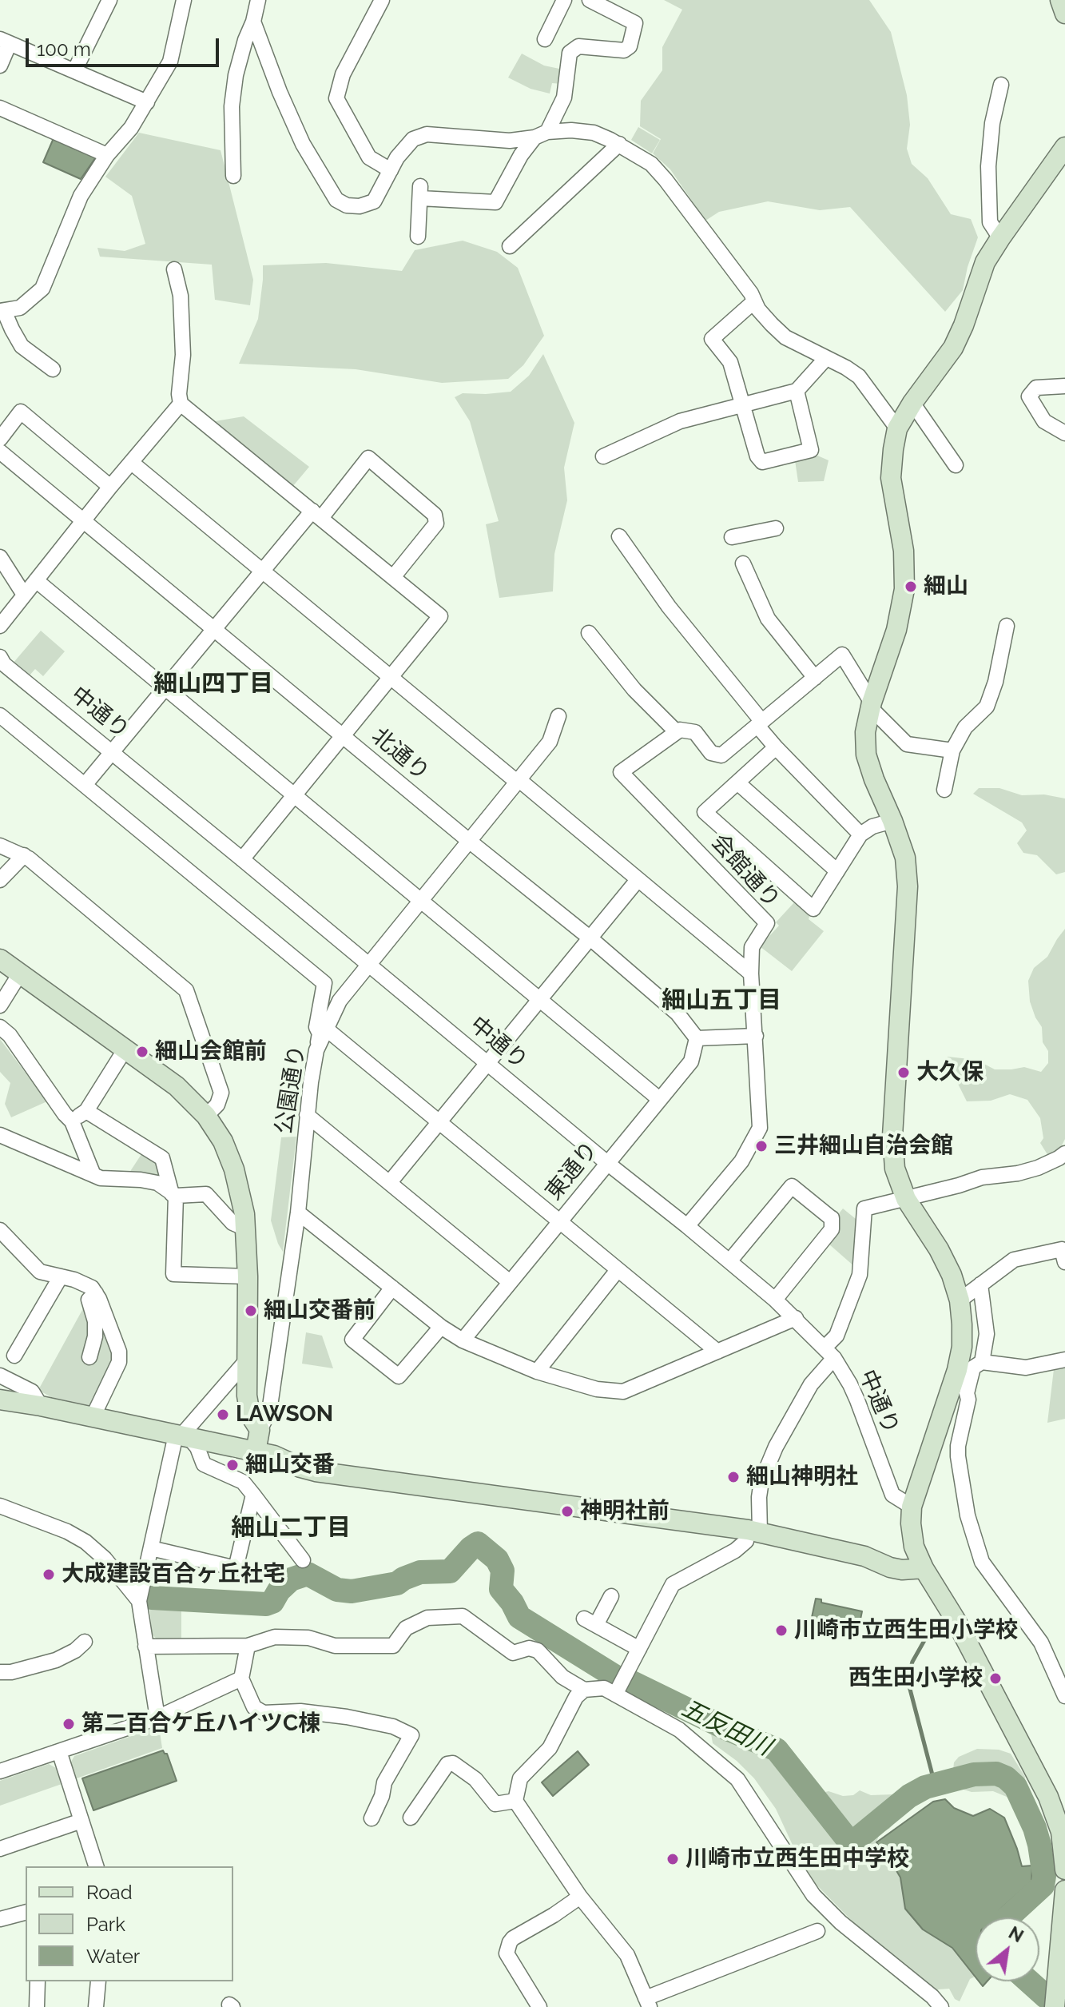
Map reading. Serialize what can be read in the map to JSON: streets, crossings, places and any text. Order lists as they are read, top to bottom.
{
  "streets": {
    "street": [
      "中通り",
      "北通り",
      "会館通り",
      "公園通り",
      "東通り"
    ]
  },
  "crossings": [
    ["中通り", "会館通り"],
    ["中通り", "公園通り"],
    ["中通り", "東通り"],
    ["北通り", "公園通り"],
    ["北通り", "東通り"]
  ],
  "districts": ["細山四丁目", "細山五丁目", "細山二丁目"],
  "water": ["五反田川"],
  "places": [
    "細山",
    "細山会館前",
    "大久保",
    "三井細山自治会館",
    "細山交番前",
    "LAWSON",
    "細山交番",
    "細山神明社",
    "神明社前",
    "大成建設百合ヶ丘社宅",
    "川崎市立西生田小学校",
    "西生田小学校",
    "第二百合ケ丘ハイツC棟",
    "川崎市立西生田中学校"
  ],
  "legend": ["Road", "Park", "Water"],
  "scale_bar": "100 m",
  "north": "top right"
}
